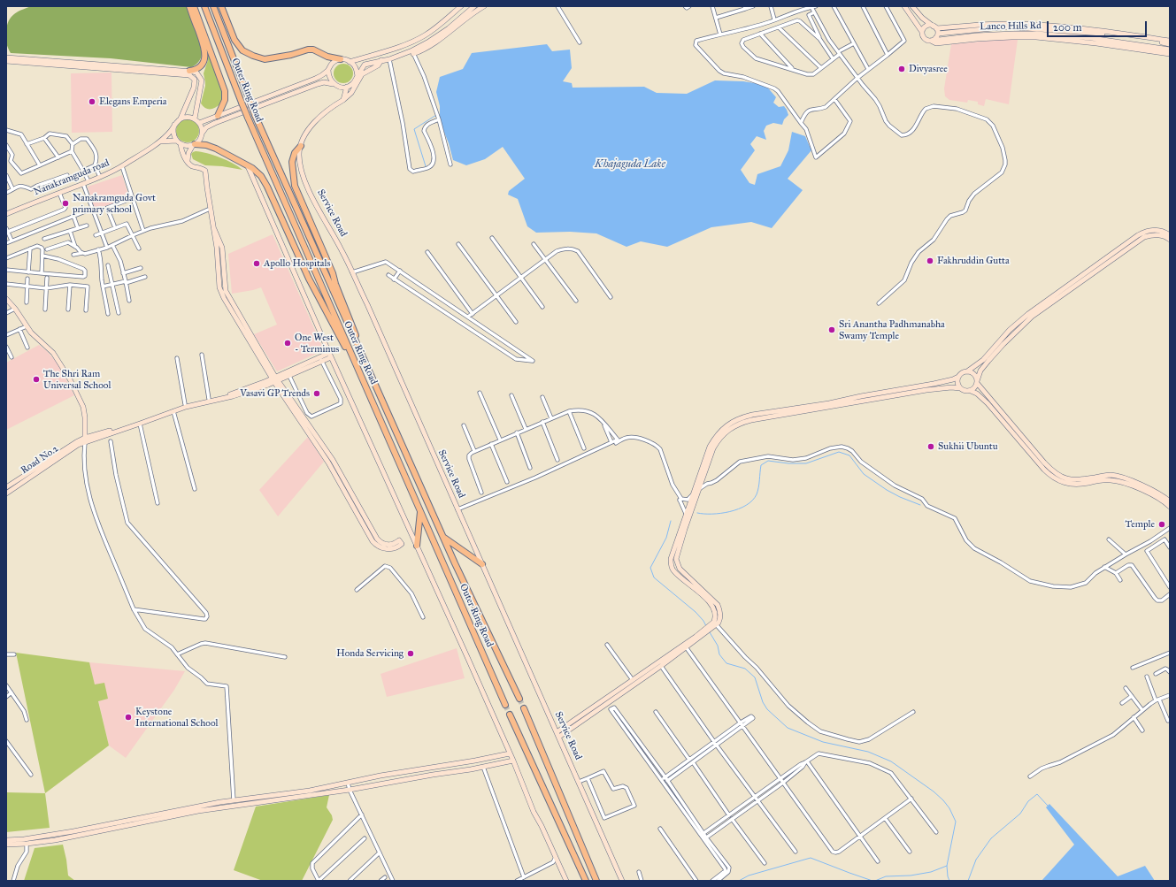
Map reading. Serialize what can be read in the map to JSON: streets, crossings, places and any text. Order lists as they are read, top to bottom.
{
  "streets": {
    "highway": ["Outer Ring Road"],
    "main road": [
      "Lanco Hills Rd",
      "Nanakramguda road",
      "Service Road",
      "Road No.2"
    ]
  },
  "water": ["Khajaguda Lake"],
  "places": [
    "Divyasree",
    "Elegans Emperia",
    "Nanakramguda Govt primary school",
    "Fakhruddin Gutta",
    "Apollo Hospitals",
    "Sri Anantha Padhmanabha Swamy Temple",
    "One West - Terminus",
    "The Shri Ram Universal School",
    "Vasavi GP Trends",
    "Sukhii Ubuntu",
    "Temple",
    "Honda Servicing",
    "Keystone International School"
  ],
  "scale_bar": "200 m"
}
